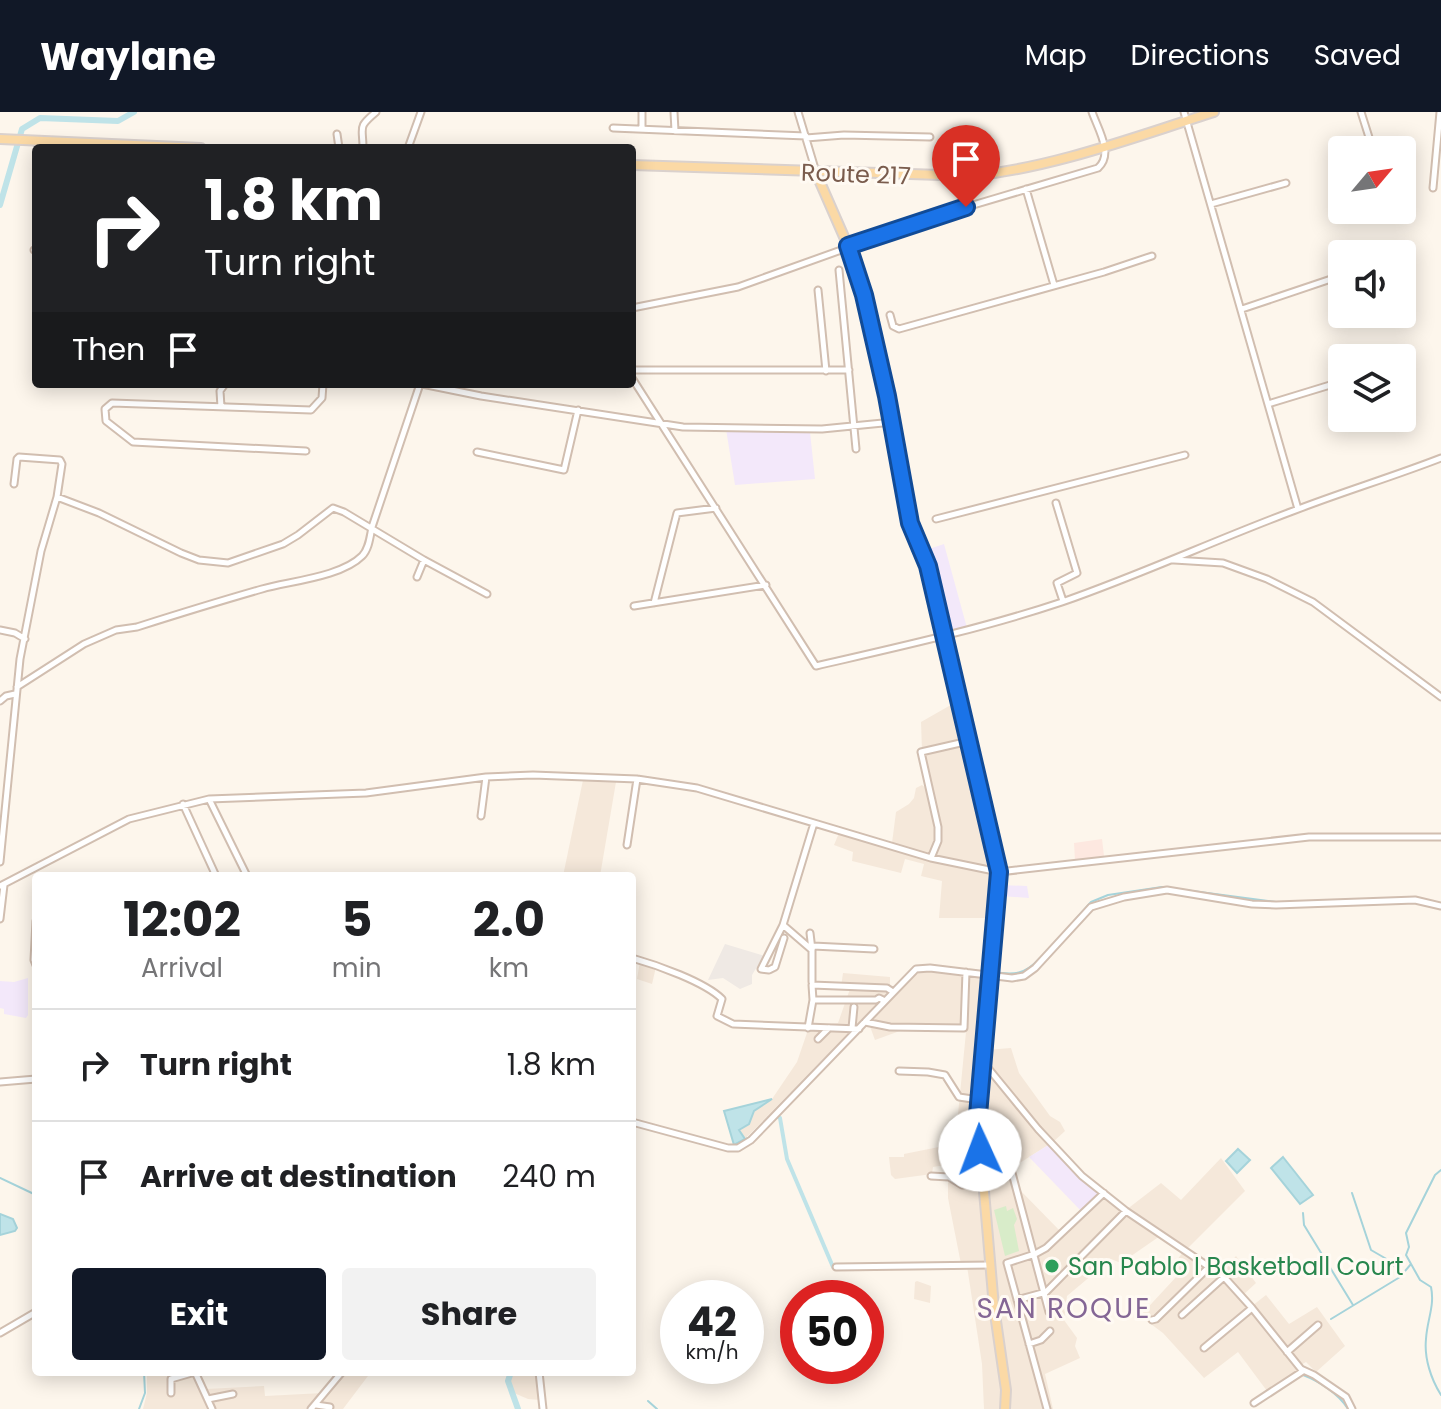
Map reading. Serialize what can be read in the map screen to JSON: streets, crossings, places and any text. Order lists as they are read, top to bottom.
{
  "streets": {
    "main road": ["Route 217"]
  },
  "districts": ["SAN ROQUE"],
  "places": ["San Pablo I Basketball Court"],
  "north": "top right",
  "page": {
    "header": "Waylane",
    "nav": ["Map", "Directions", "Saved"],
    "turn": ["1.8 km", "Turn right"],
    "then": "Then",
    "eta": [
      "12:02",
      "Arrival",
      "5",
      "min",
      "2.0",
      "km"
    ],
    "list": [
      {
        "name": "Turn right",
        "value": "1.8 km"
      },
      {
        "name": "Arrive at destination",
        "value": "240 m"
      }
    ],
    "buttons": ["Exit", "Share"],
    "speed": "42 km/h",
    "limit": "50"
  }
}
